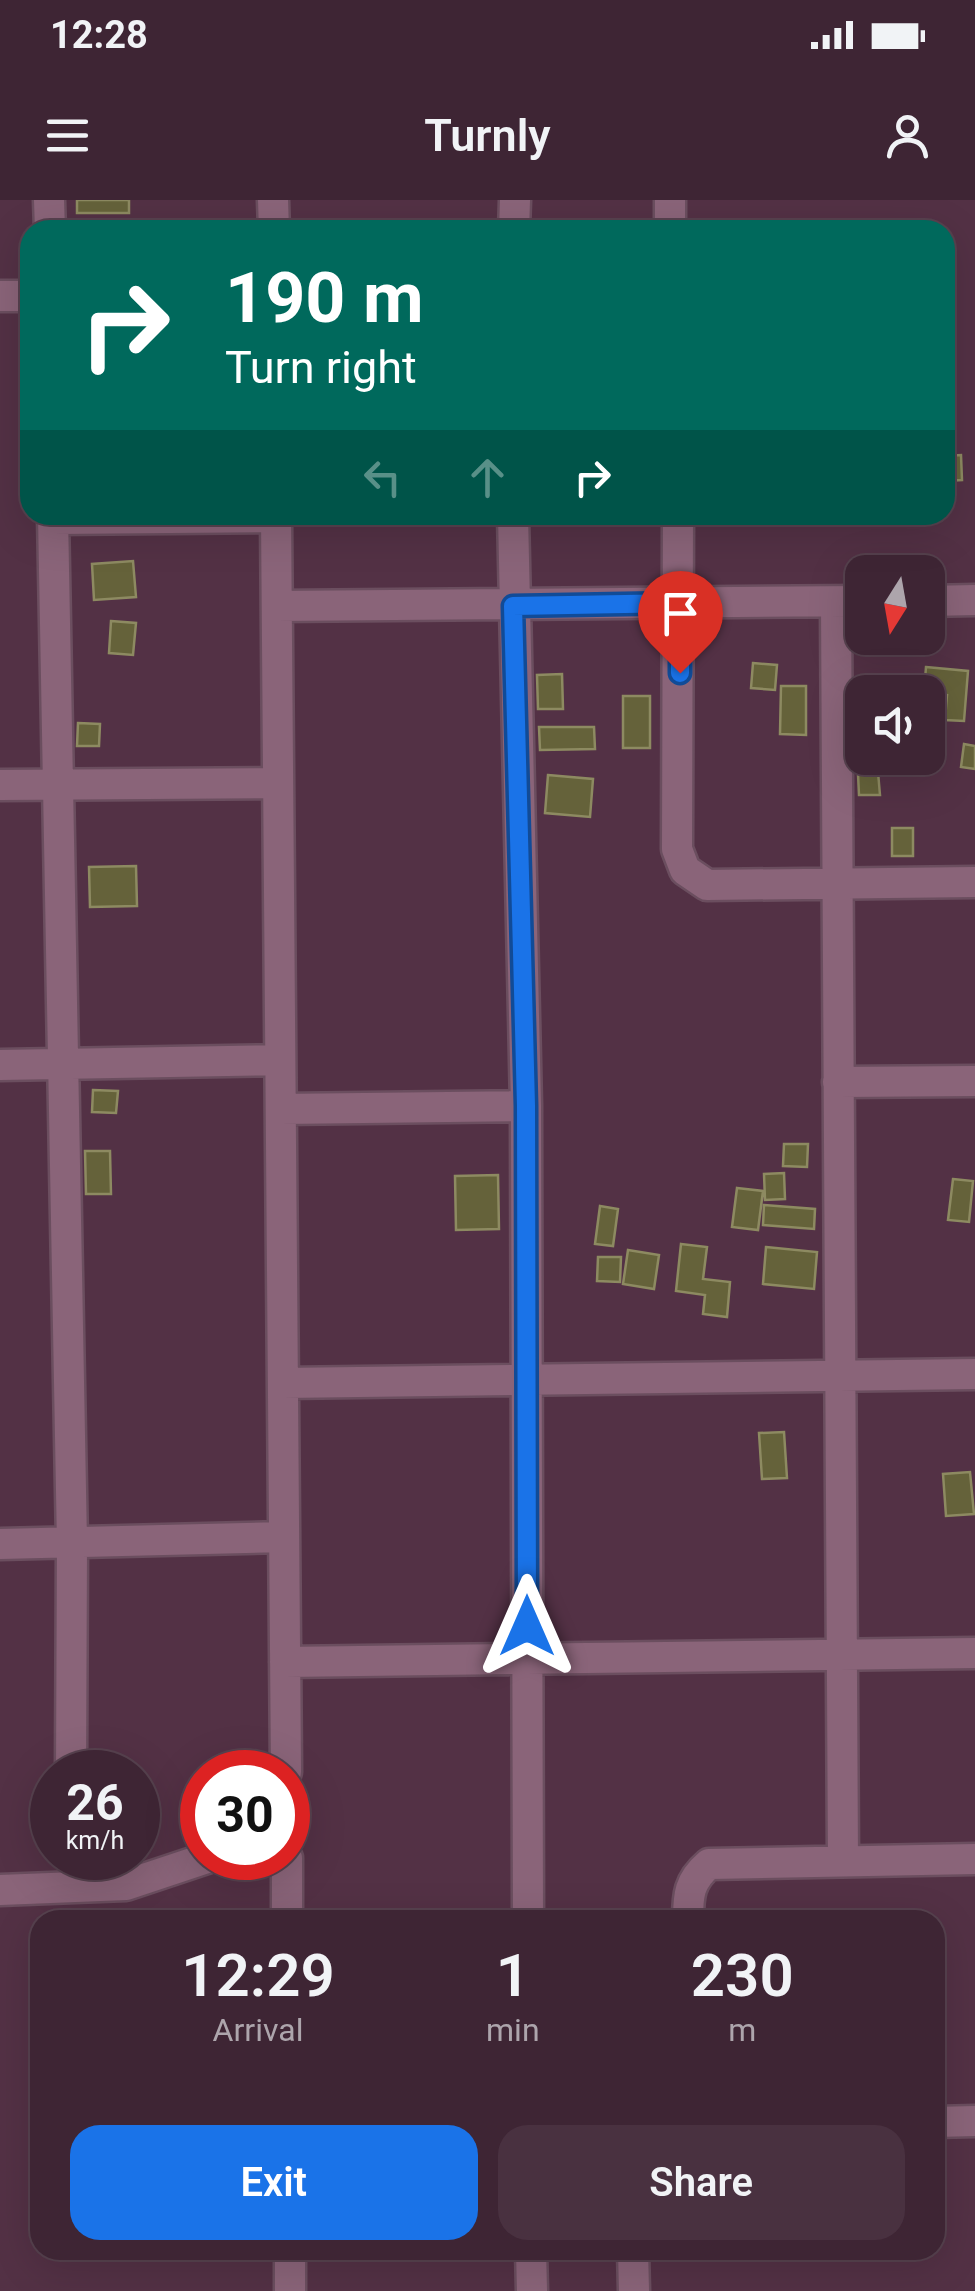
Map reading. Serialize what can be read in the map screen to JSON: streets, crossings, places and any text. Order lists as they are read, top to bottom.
{
  "north": "bottom",
  "page": {
    "status": "12:28",
    "header": "Turnly",
    "turn": ["190 m", "Turn right"],
    "speed": "26 km/h",
    "limit": "30",
    "eta": [
      "12:29",
      "Arrival",
      "1",
      "min",
      "230",
      "m"
    ],
    "buttons": ["Exit", "Share"]
  }
}
